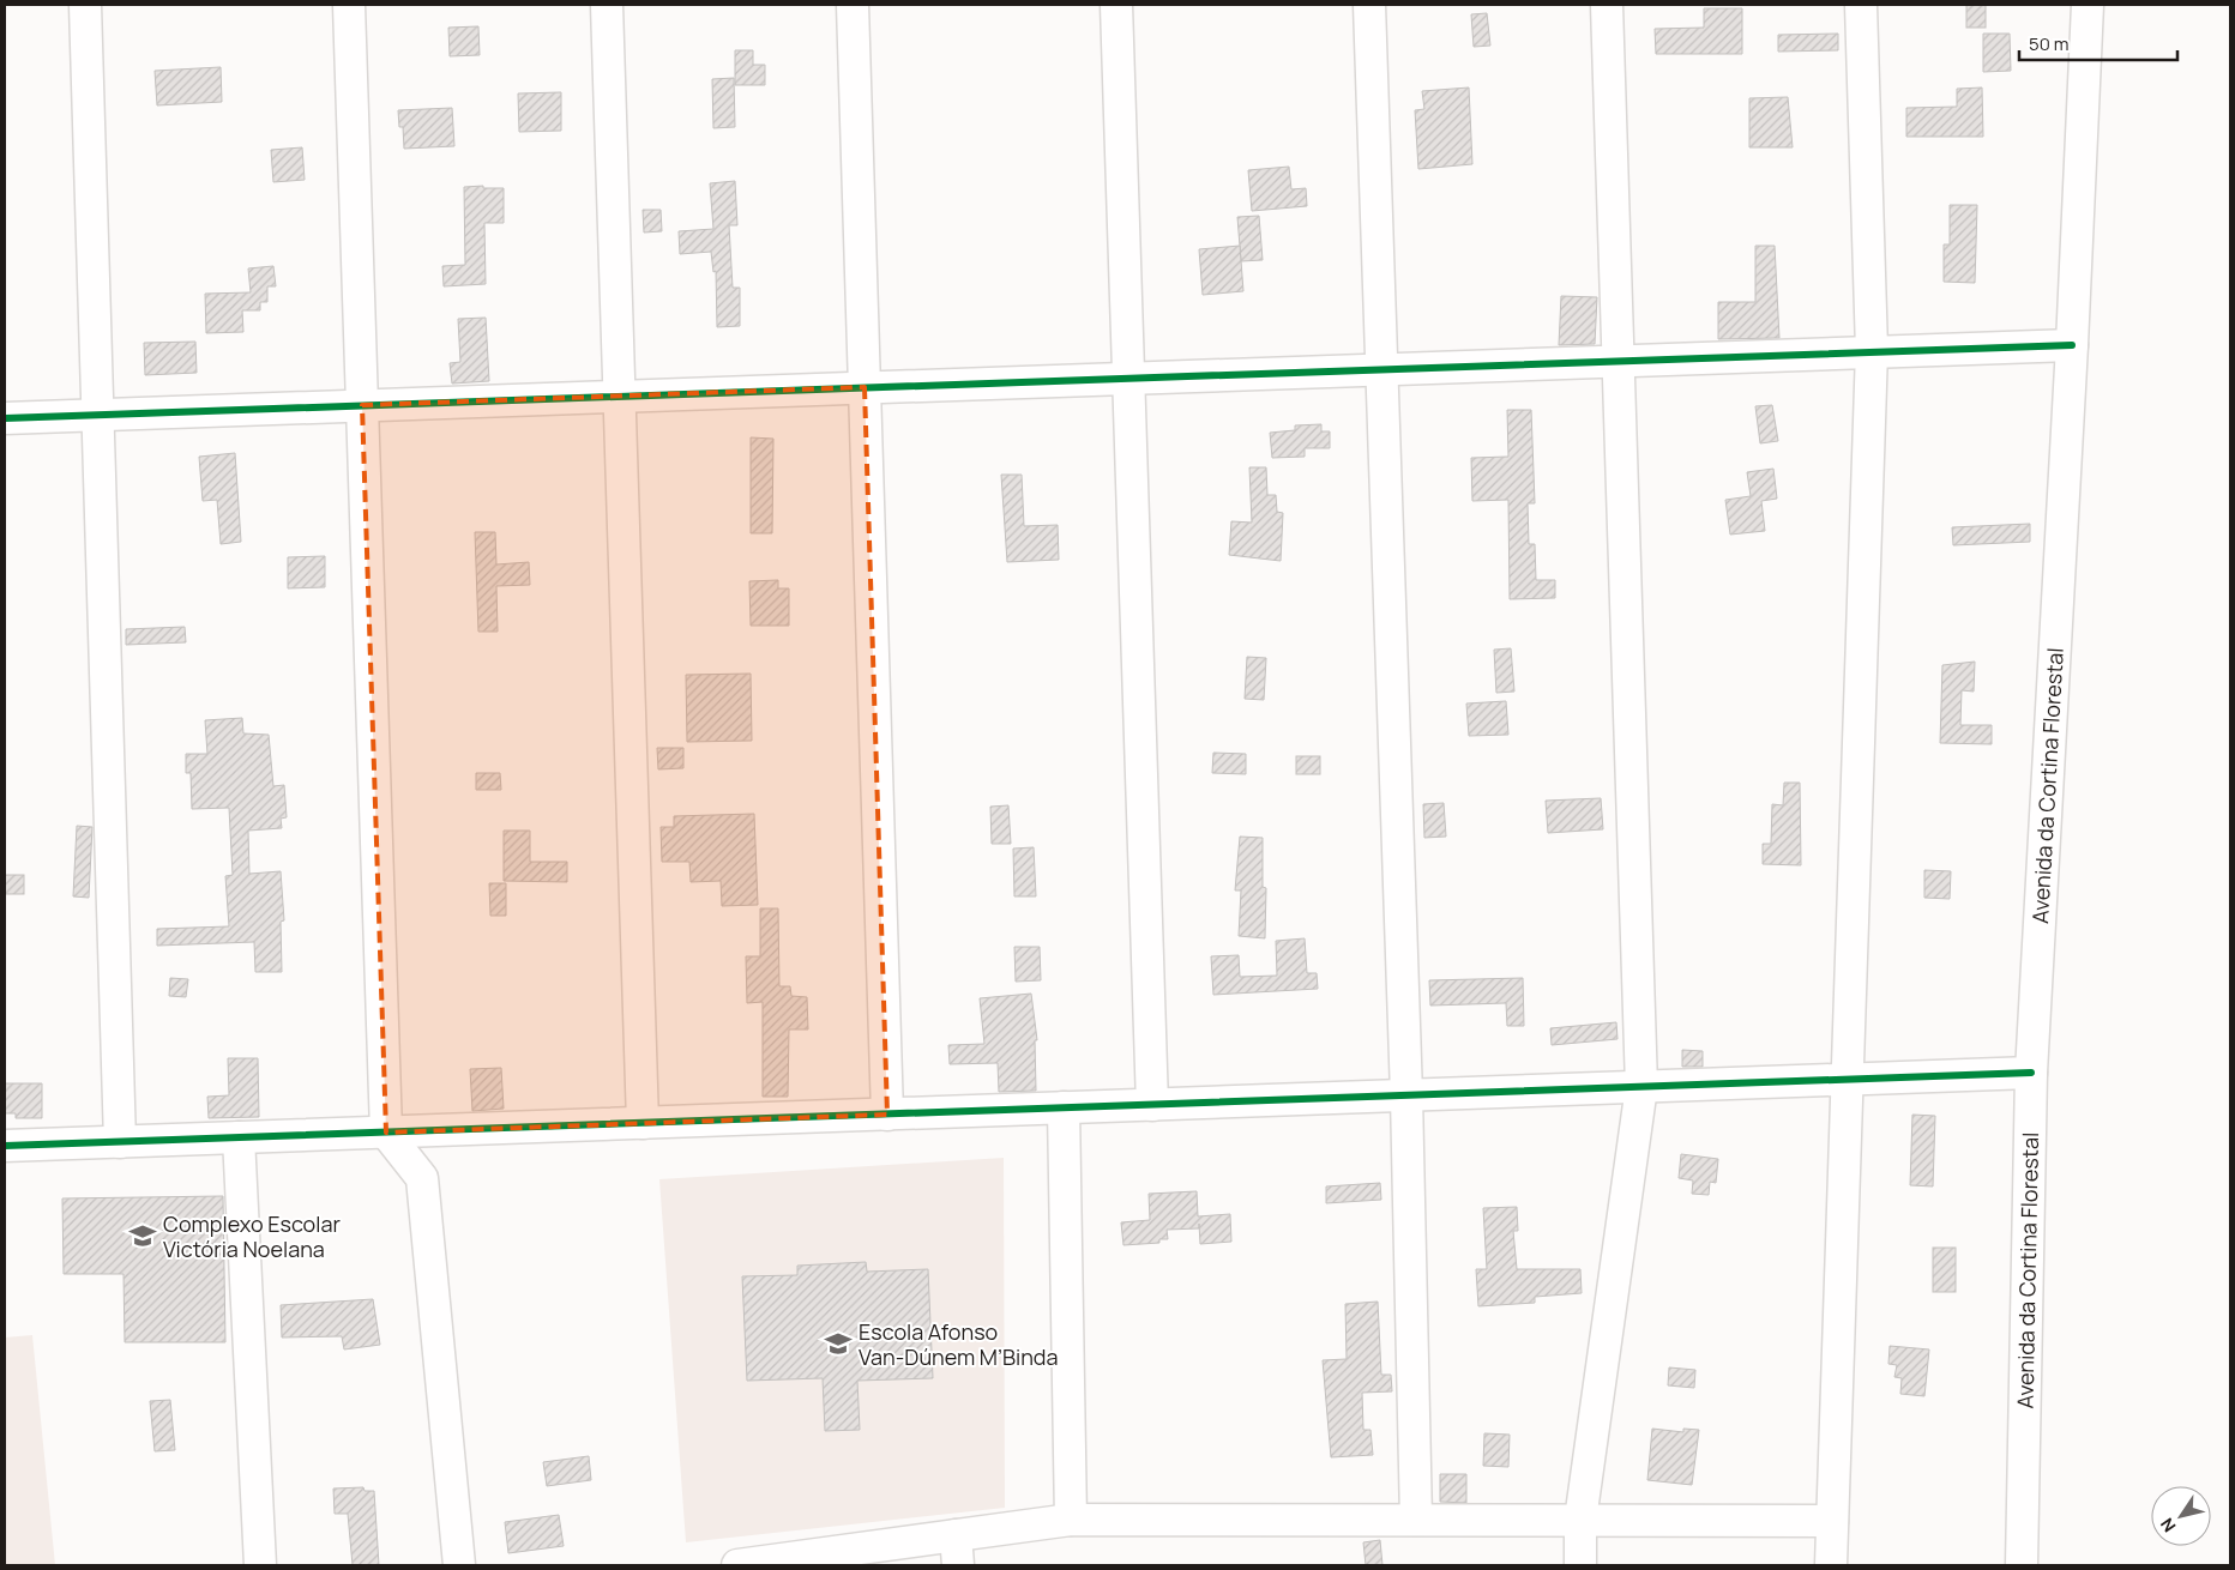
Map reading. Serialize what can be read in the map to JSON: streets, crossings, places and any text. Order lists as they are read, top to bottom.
{
  "streets": {
    "street": ["Avenida da Cortina Florestal"]
  },
  "places": {
    "school or university": ["Complexo Escolar Victória Noelana", "Escola Afonso Van-Dúnem M’Binda"]
  },
  "scale_bar": "50 m",
  "north": "bottom left"
}
